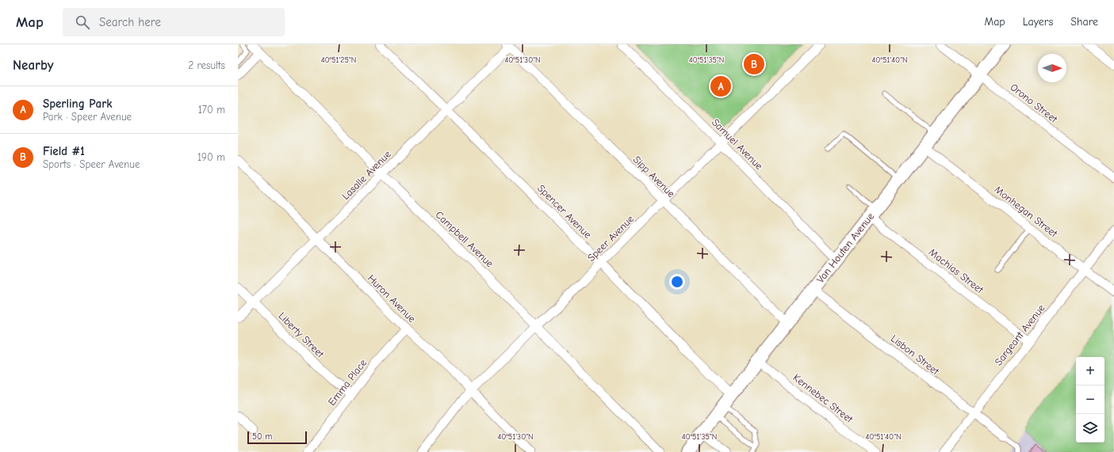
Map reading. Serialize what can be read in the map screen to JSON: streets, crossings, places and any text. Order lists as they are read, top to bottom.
{
  "streets": {
    "main road": ["Van Houten Avenue"],
    "street": [
      "Orono Street",
      "Samuel Avenue",
      "Lasalle Avenue",
      "Sipp Avenue",
      "Spencer Avenue",
      "Monhegan Street",
      "Speer Avenue",
      "Campbell Avenue",
      "Machias Street",
      "Huron Avenue",
      "Liberty Street",
      "Sargeant Avenue",
      "Lisbon Street",
      "Emma Place",
      "Kennebec Street"
    ]
  },
  "crossings": [
    ["Orono Street", "Van Houten Avenue"],
    ["Samuel Avenue", "Speer Avenue"],
    ["Samuel Avenue", "Van Houten Avenue"],
    ["Lasalle Avenue", "Sipp Avenue"],
    ["Lasalle Avenue", "Spencer Avenue"],
    ["Lasalle Avenue", "Campbell Avenue"],
    ["Lasalle Avenue", "Huron Avenue"],
    ["Lasalle Avenue", "Liberty Street"],
    ["Sipp Avenue", "Speer Avenue"],
    ["Sipp Avenue", "Van Houten Avenue"],
    ["Spencer Avenue", "Speer Avenue"],
    ["Spencer Avenue", "Van Houten Avenue"],
    ["Monhegan Street", "Van Houten Avenue"],
    ["Monhegan Street", "Sargeant Avenue"],
    ["Speer Avenue", "Campbell Avenue"],
    ["Speer Avenue", "Huron Avenue"],
    ["Van Houten Avenue", "Machias Street"],
    ["Van Houten Avenue", "Lisbon Street"],
    ["Van Houten Avenue", "Kennebec Street"],
    ["Machias Street", "Sargeant Avenue"],
    ["Huron Avenue", "Emma Place"],
    ["Liberty Street", "Emma Place"],
    ["Sargeant Avenue", "Lisbon Street"]
  ],
  "scale_bar": "50 m",
  "north": "right",
  "page": {
    "header": "Map",
    "search": "Search here",
    "nav": ["Map", "Layers", "Share"],
    "heading": ["Nearby", "2 results"],
    "pins": ["B", "A"],
    "list": [
      {
        "mark": "A",
        "name": "Sperling Park",
        "note": "Park · Speer Avenue",
        "value": "170 m"
      },
      {
        "mark": "B",
        "name": "Field #1",
        "note": "Sports · Speer Avenue",
        "value": "190 m"
      }
    ],
    "map_buttons": ["+", "−"],
    "scale": "50 m"
  },
  "coordinates": [
    "40°51'25\"N",
    "40°51'30\"N",
    "40°51'35\"N",
    "40°51'40\"N"
  ]
}
